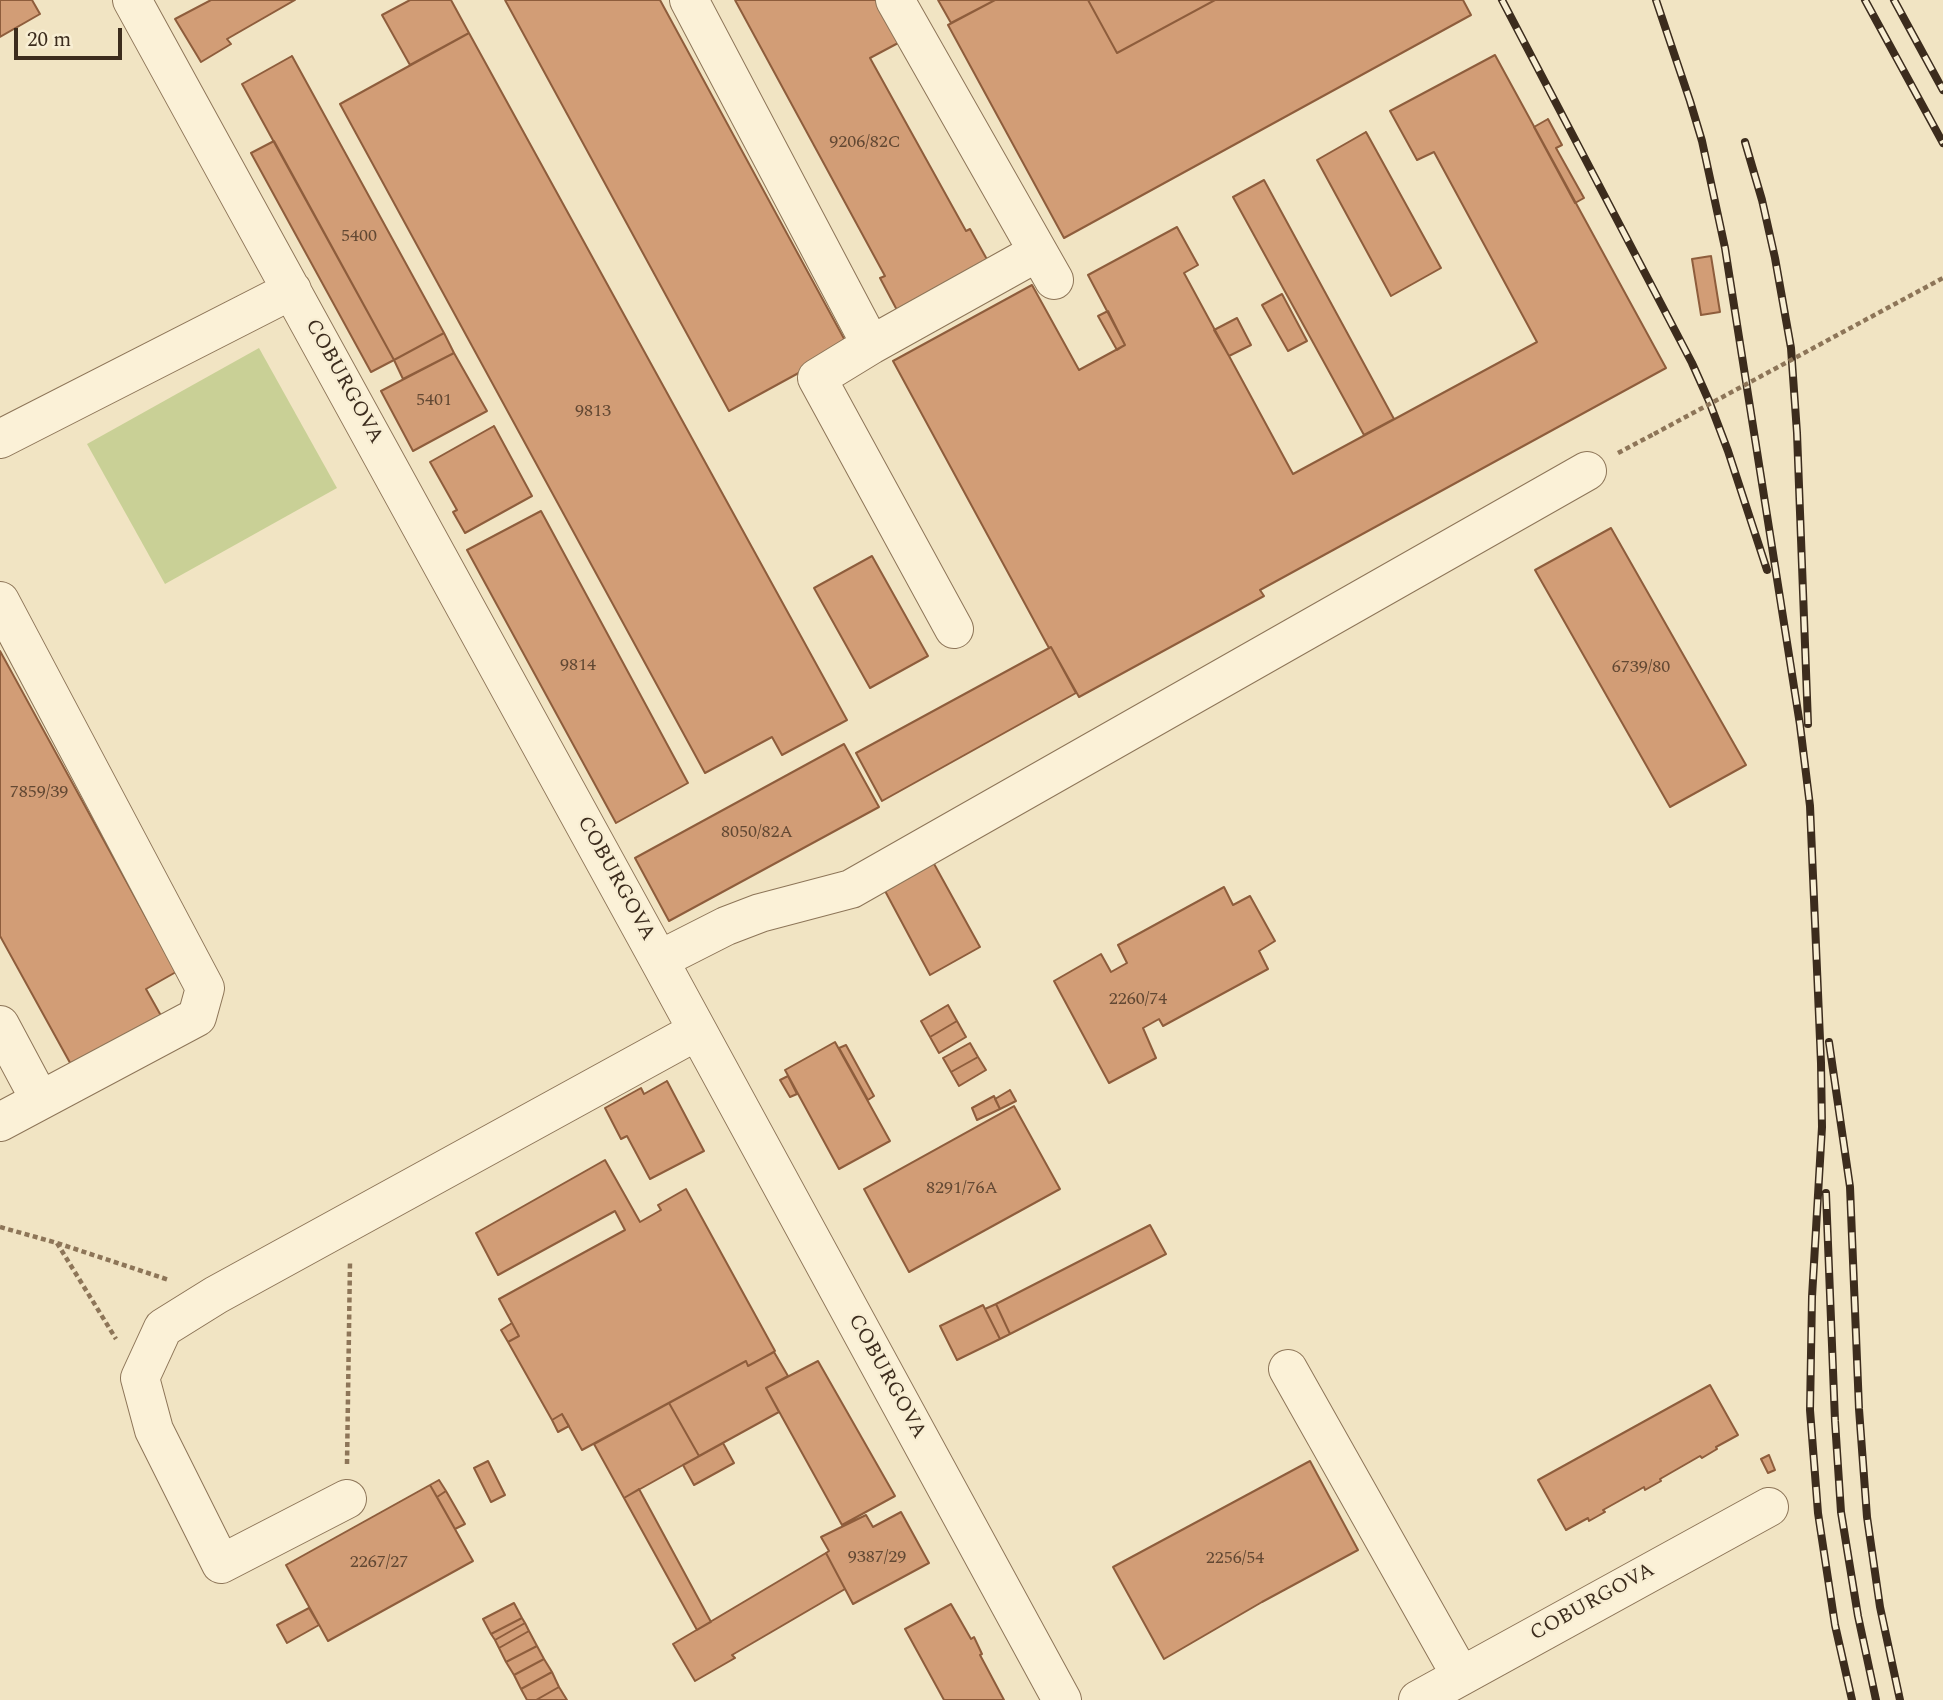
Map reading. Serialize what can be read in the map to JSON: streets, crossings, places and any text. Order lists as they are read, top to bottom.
{
  "streets": {
    "street": ["COBURGOVA"]
  },
  "house_numbers": [
    "9206/82C",
    "5400",
    "5401",
    "9813",
    "9814",
    "6739/80",
    "7859/39",
    "8050/82A",
    "2260/74",
    "8291/76A",
    "9387/29",
    "2256/54",
    "2267/27"
  ],
  "scale_bar": "20 m"
}
